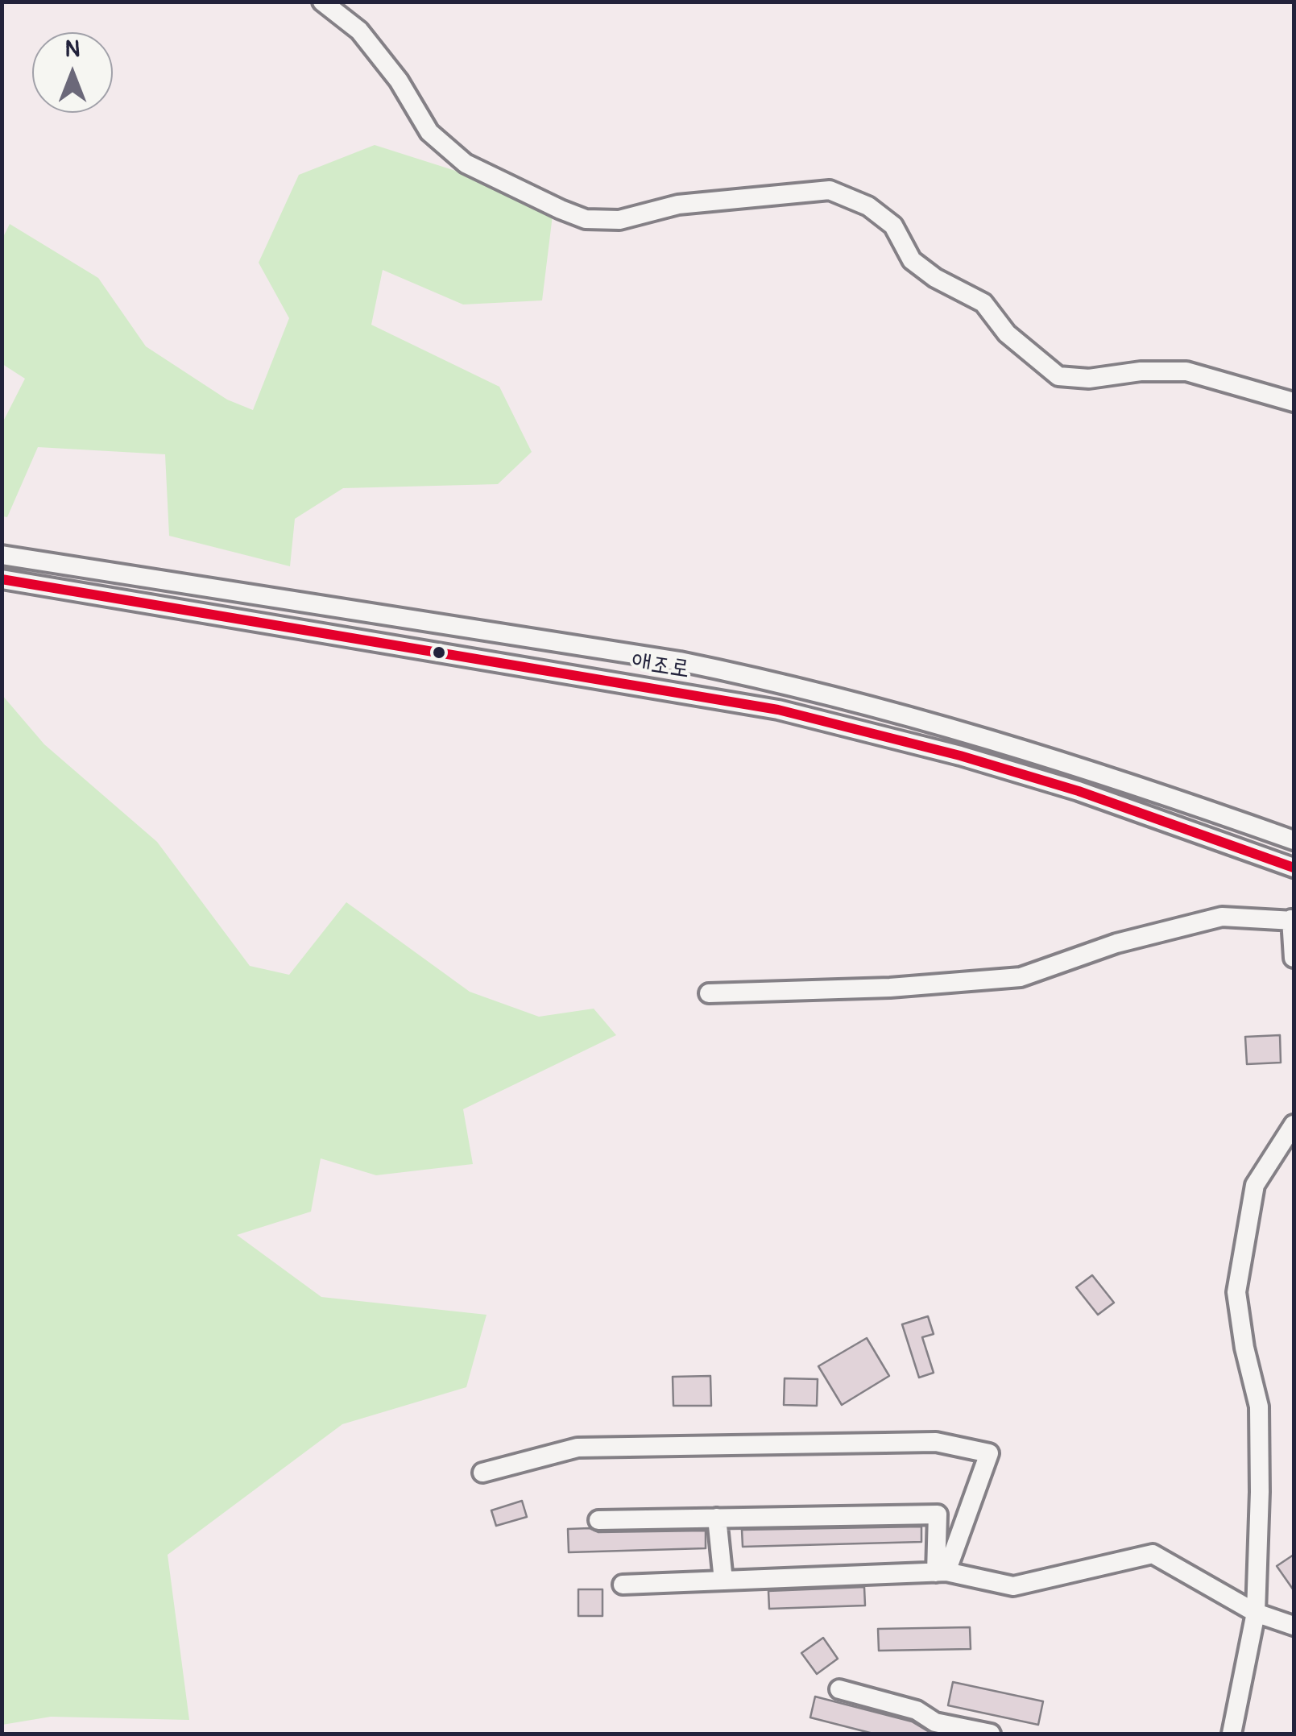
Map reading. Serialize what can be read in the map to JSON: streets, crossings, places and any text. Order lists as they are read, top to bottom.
{
  "streets": {
    "street": ["애조로"]
  },
  "north": "top"
}
